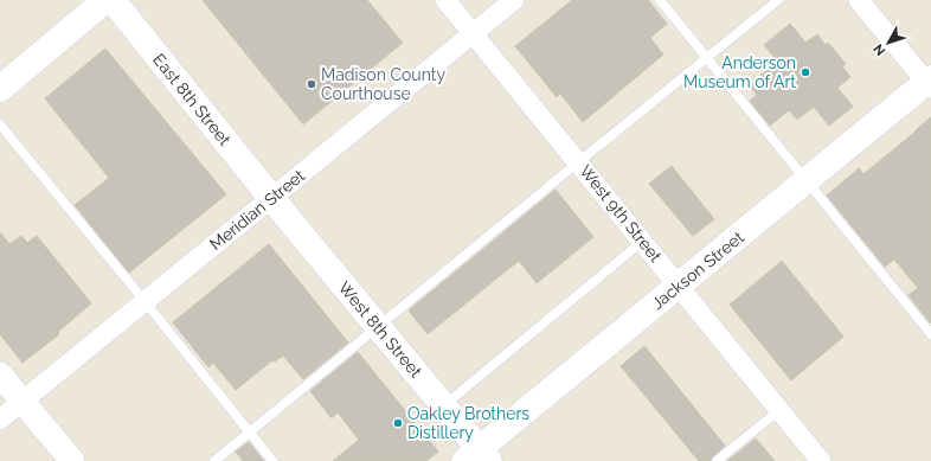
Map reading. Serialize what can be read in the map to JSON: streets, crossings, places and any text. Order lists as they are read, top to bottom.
{
  "streets": {
    "main road": ["East 8th Street", "Jackson Street", "West 8th Street"],
    "street": ["Meridian Street", "West 9th Street"]
  },
  "crossings": [
    ["East 8th Street", "Meridian Street"],
    ["East 8th Street", "West 8th Street"],
    ["Meridian Street", "West 9th Street"],
    ["Meridian Street", "West 8th Street"],
    ["West 9th Street", "Jackson Street"],
    ["Jackson Street", "West 8th Street"]
  ],
  "places": ["Anderson Museum of Art", "Madison County Courthouse", "Oakley Brothers Distillery"],
  "north": "bottom left"
}
